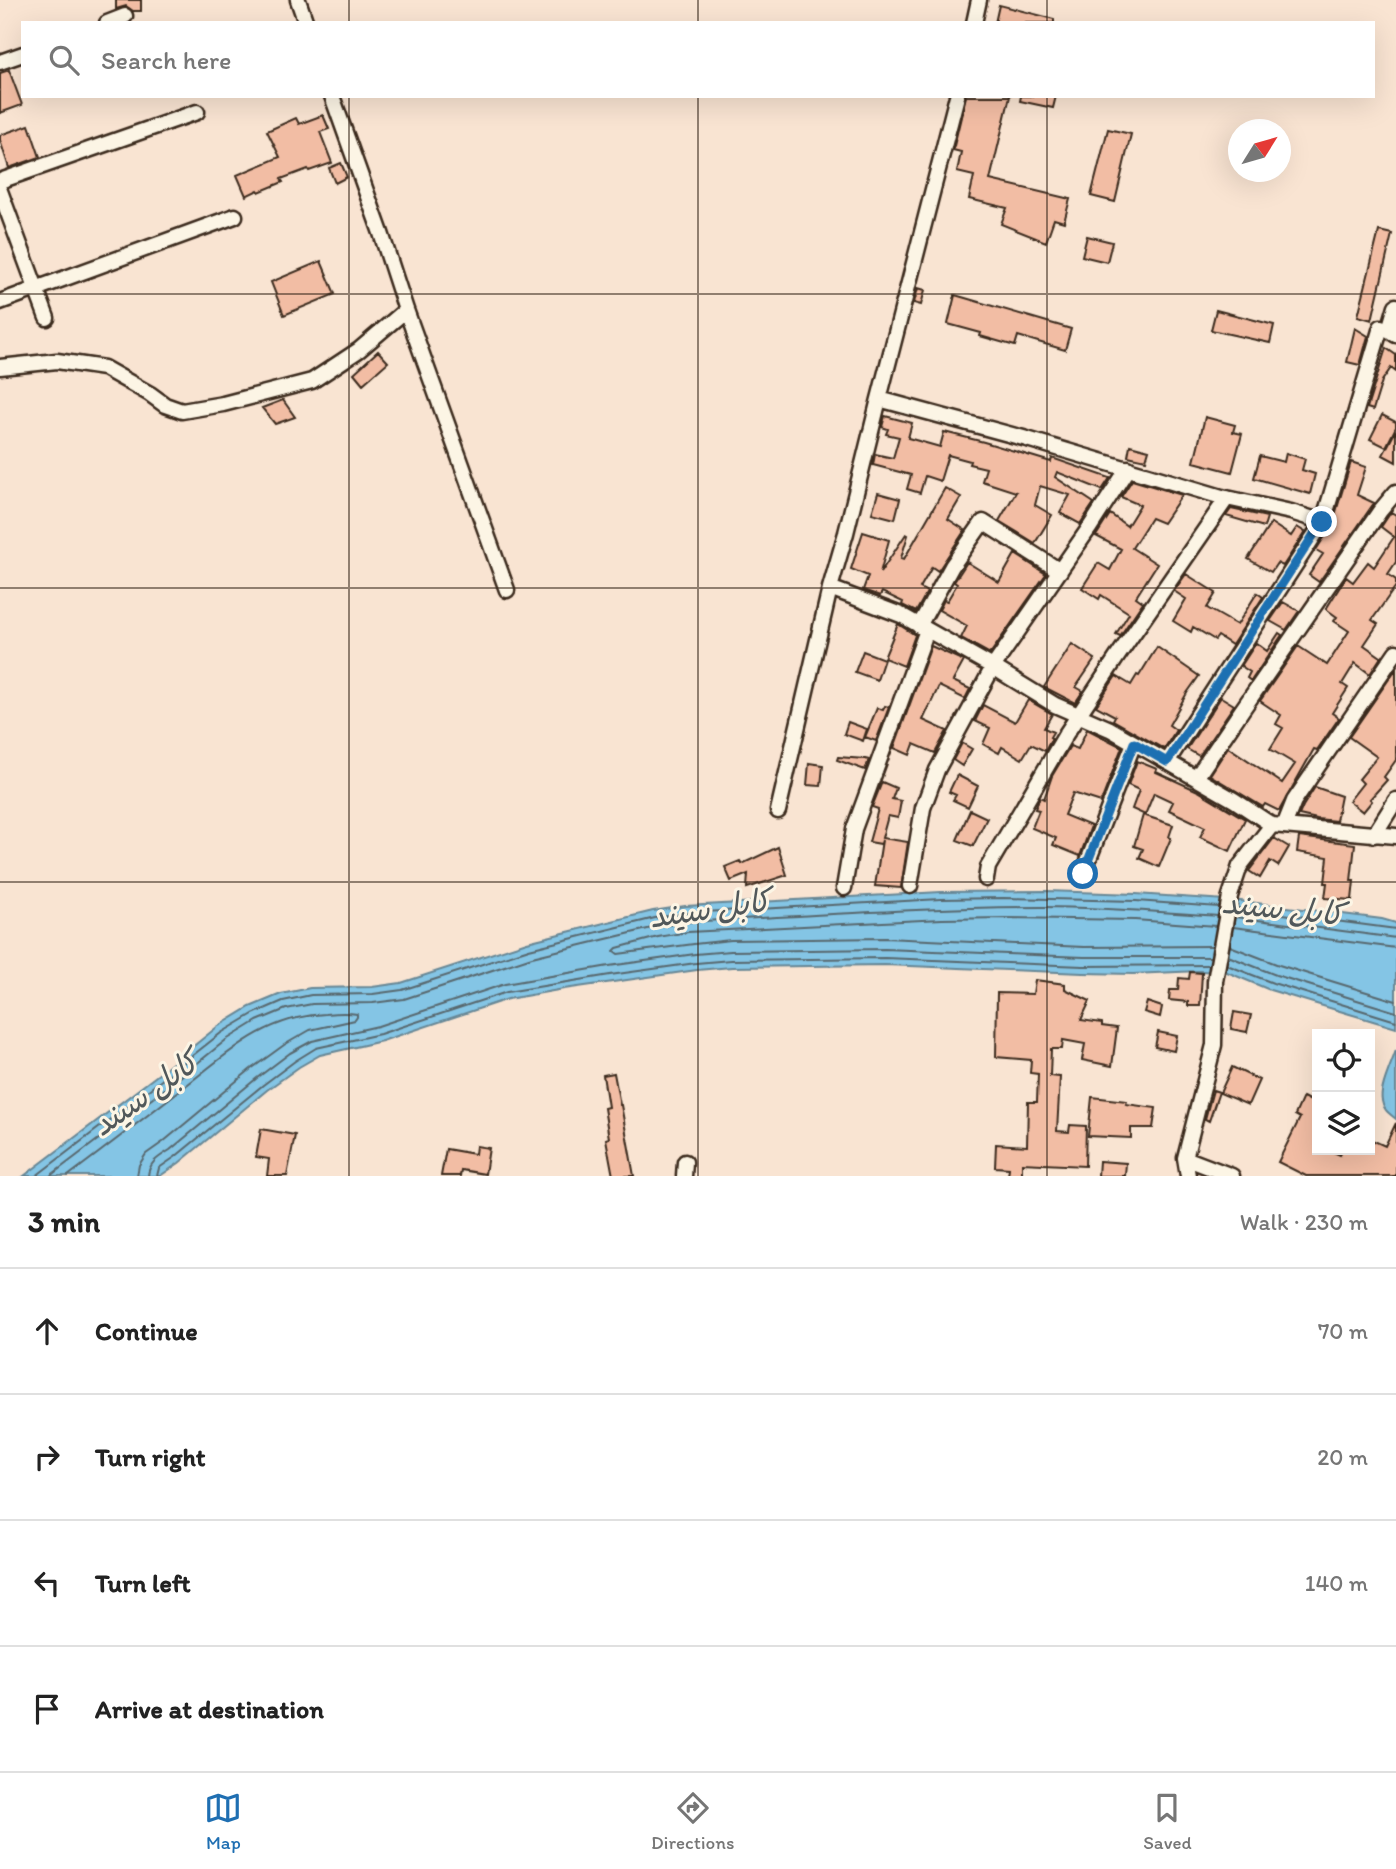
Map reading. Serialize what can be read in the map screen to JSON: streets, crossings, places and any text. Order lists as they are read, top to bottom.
{
  "water": ["کابل سيند"],
  "north": "top right",
  "page": {
    "search": "Search here",
    "heading": ["3 min", "Walk · 230 m"],
    "list": [
      ["Continue", "70 m"],
      ["Turn right", "20 m"],
      ["Turn left", "140 m"],
      "Arrive at destination"
    ],
    "nav": ["Map", "Directions", "Saved"]
  }
}
